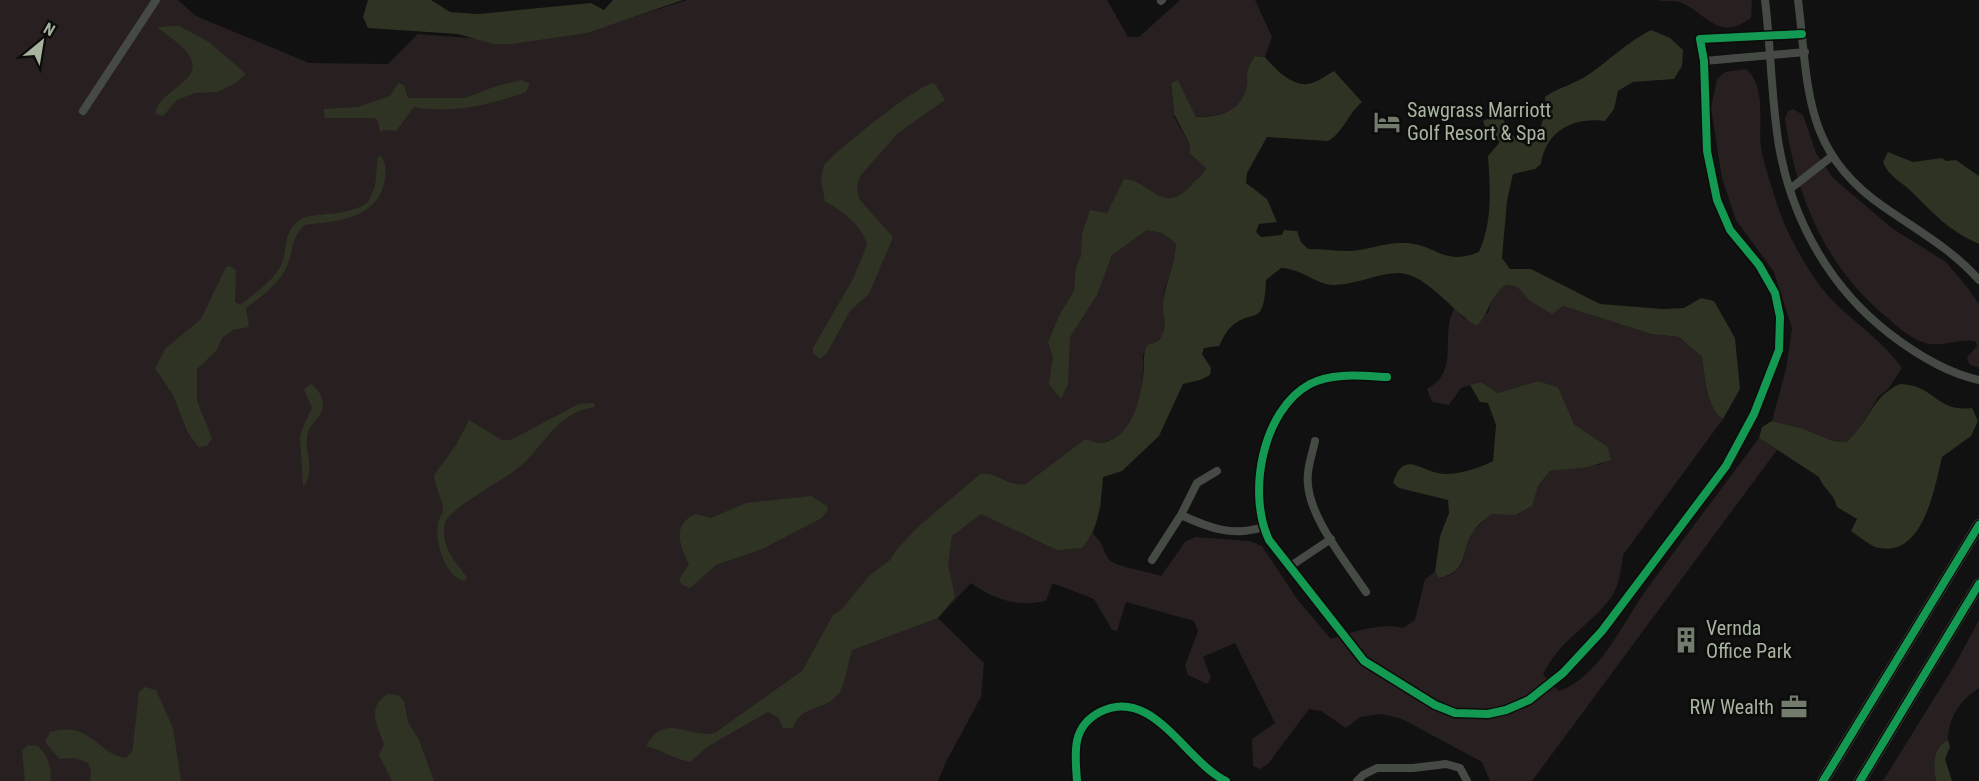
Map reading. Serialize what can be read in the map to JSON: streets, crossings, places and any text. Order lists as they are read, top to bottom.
{
  "places": {
    "hotel": ["Sawgrass Marriott Golf Resort & Spa"],
    "building": ["Vernda Office Park"],
    "office": ["RW Wealth"]
  },
  "north": "top right"
}
